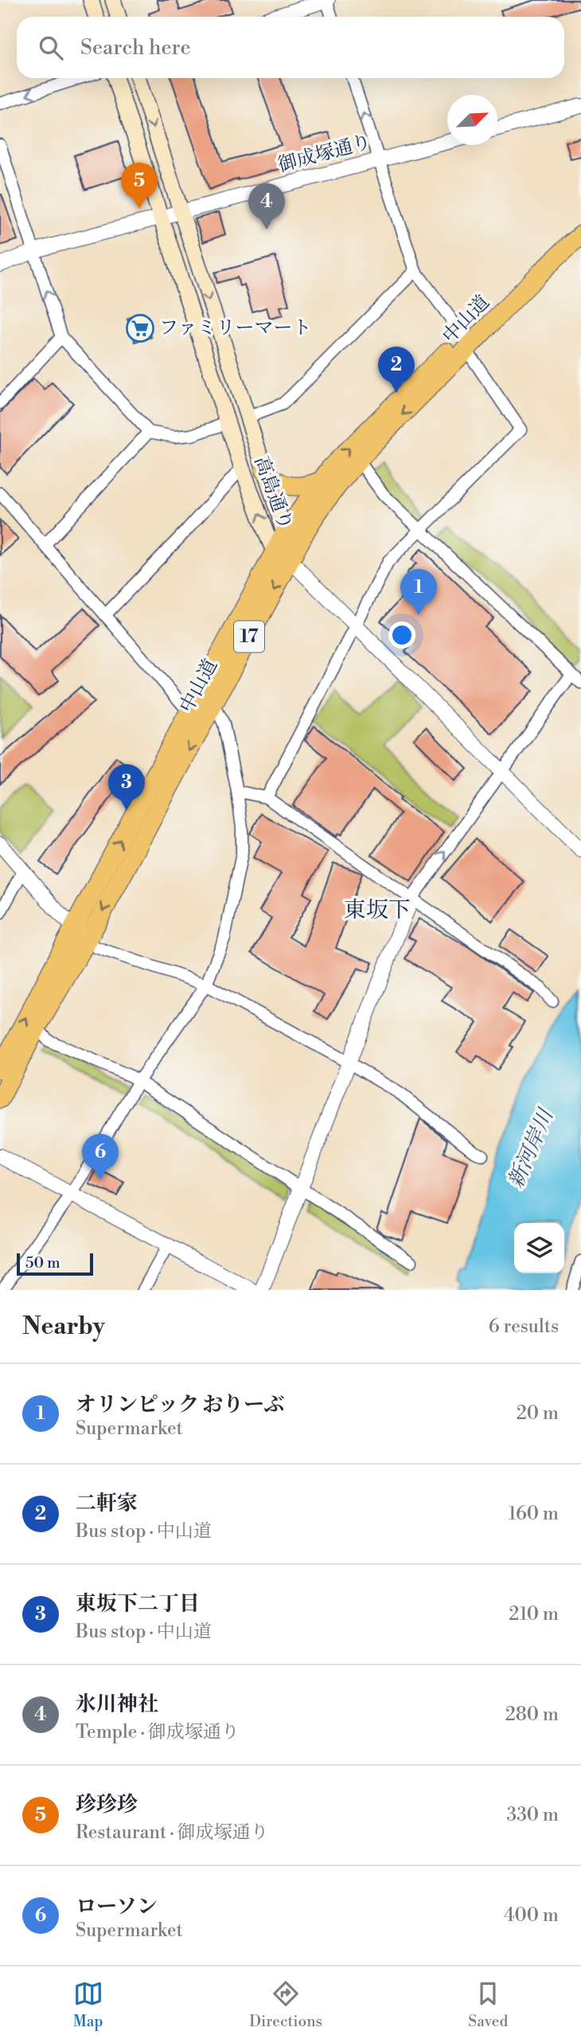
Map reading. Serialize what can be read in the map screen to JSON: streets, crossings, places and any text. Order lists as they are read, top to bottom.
{
  "streets": {
    "highway": ["中山道", "17"],
    "main road": ["高島通り"],
    "street": ["御成塚通り"]
  },
  "crossings": [
    ["御成塚通り", "高島通り"],
    ["中山道", "高島通り"]
  ],
  "districts": ["東坂下"],
  "water": ["新河岸川"],
  "places": {
    "supermarket": ["ファミリーマート"]
  },
  "scale_bar": "50 m",
  "north": "top right",
  "page": {
    "search": "Search here",
    "pins": [
      "5",
      "4",
      "2",
      "1",
      "3",
      "6"
    ],
    "scale": "50 m",
    "heading": ["Nearby", "6 results"],
    "list": [
      {
        "mark": "1",
        "name": "オリンピック おりーぶ",
        "note": "Supermarket",
        "value": "20 m"
      },
      {
        "mark": "2",
        "name": "二軒家",
        "note": "Bus stop · 中山道",
        "value": "160 m"
      },
      {
        "mark": "3",
        "name": "東坂下二丁目",
        "note": "Bus stop · 中山道",
        "value": "210 m"
      },
      {
        "mark": "4",
        "name": "氷川神社",
        "note": "Temple · 御成塚通り",
        "value": "280 m"
      },
      {
        "mark": "5",
        "name": "珍珍珍",
        "note": "Restaurant · 御成塚通り",
        "value": "330 m"
      },
      {
        "mark": "6",
        "name": "ローソン",
        "note": "Supermarket",
        "value": "400 m"
      }
    ],
    "nav": ["Map", "Directions", "Saved"]
  }
}
